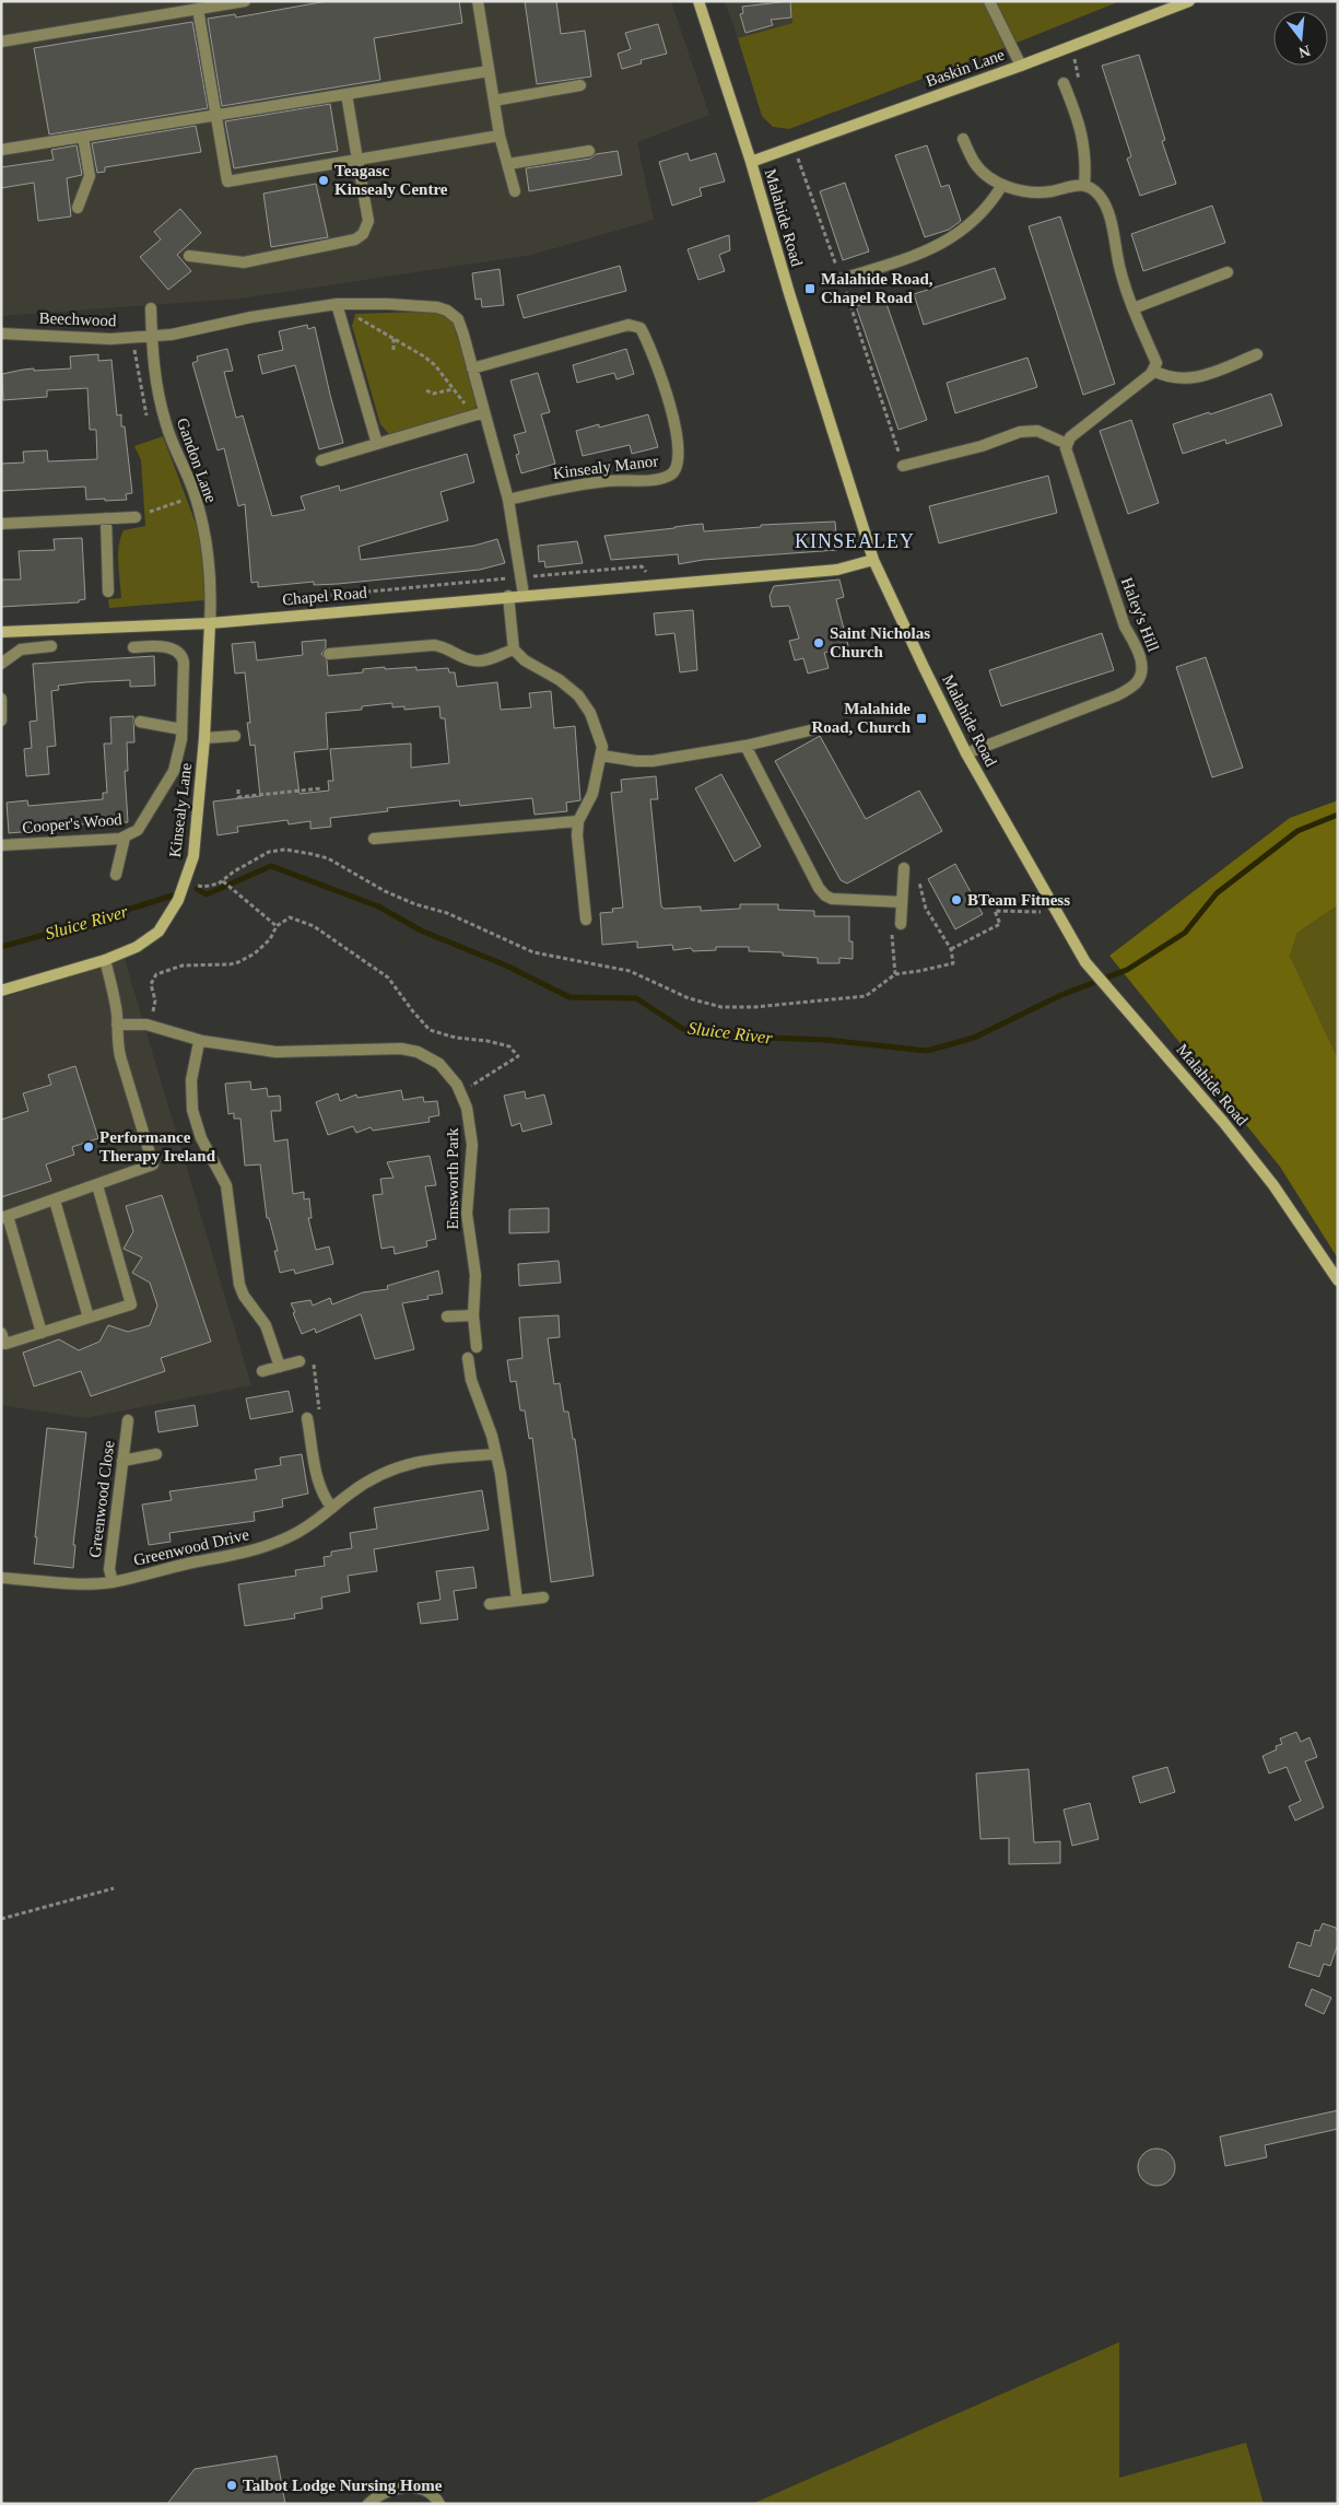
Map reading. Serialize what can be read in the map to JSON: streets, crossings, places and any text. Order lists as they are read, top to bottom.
{
  "streets": {
    "street": [
      "Baskin Lane",
      "Malahide Road",
      "Beechwood",
      "Gandon Lane",
      "Kinsealy Manor",
      "Chapel Road",
      "Haley's Hill",
      "Kinsealy Lane",
      "Cooper's Wood",
      "Emsworth Park",
      "Greenwood Close",
      "Greenwood Drive"
    ]
  },
  "crossings": [
    ["Baskin Lane", "Malahide Road"],
    ["Malahide Road", "Chapel Road"],
    ["Malahide Road", "Haley's Hill"],
    ["Beechwood", "Gandon Lane"],
    ["Gandon Lane", "Chapel Road"],
    ["Gandon Lane", "Kinsealy Lane"],
    ["Chapel Road", "Kinsealy Lane"],
    ["Greenwood Close", "Greenwood Drive"]
  ],
  "districts": ["KINSEALEY"],
  "water": ["Sluice River"],
  "places": {
    "other": [
      "Teagasc Kinsealy Centre",
      "Saint Nicholas Church",
      "BTeam Fitness",
      "Performance Therapy Ireland",
      "Talbot Lodge Nursing Home"
    ],
    "transit": ["Malahide Road, Chapel Road", "Malahide Road, Church"]
  },
  "north": "bottom"
}
